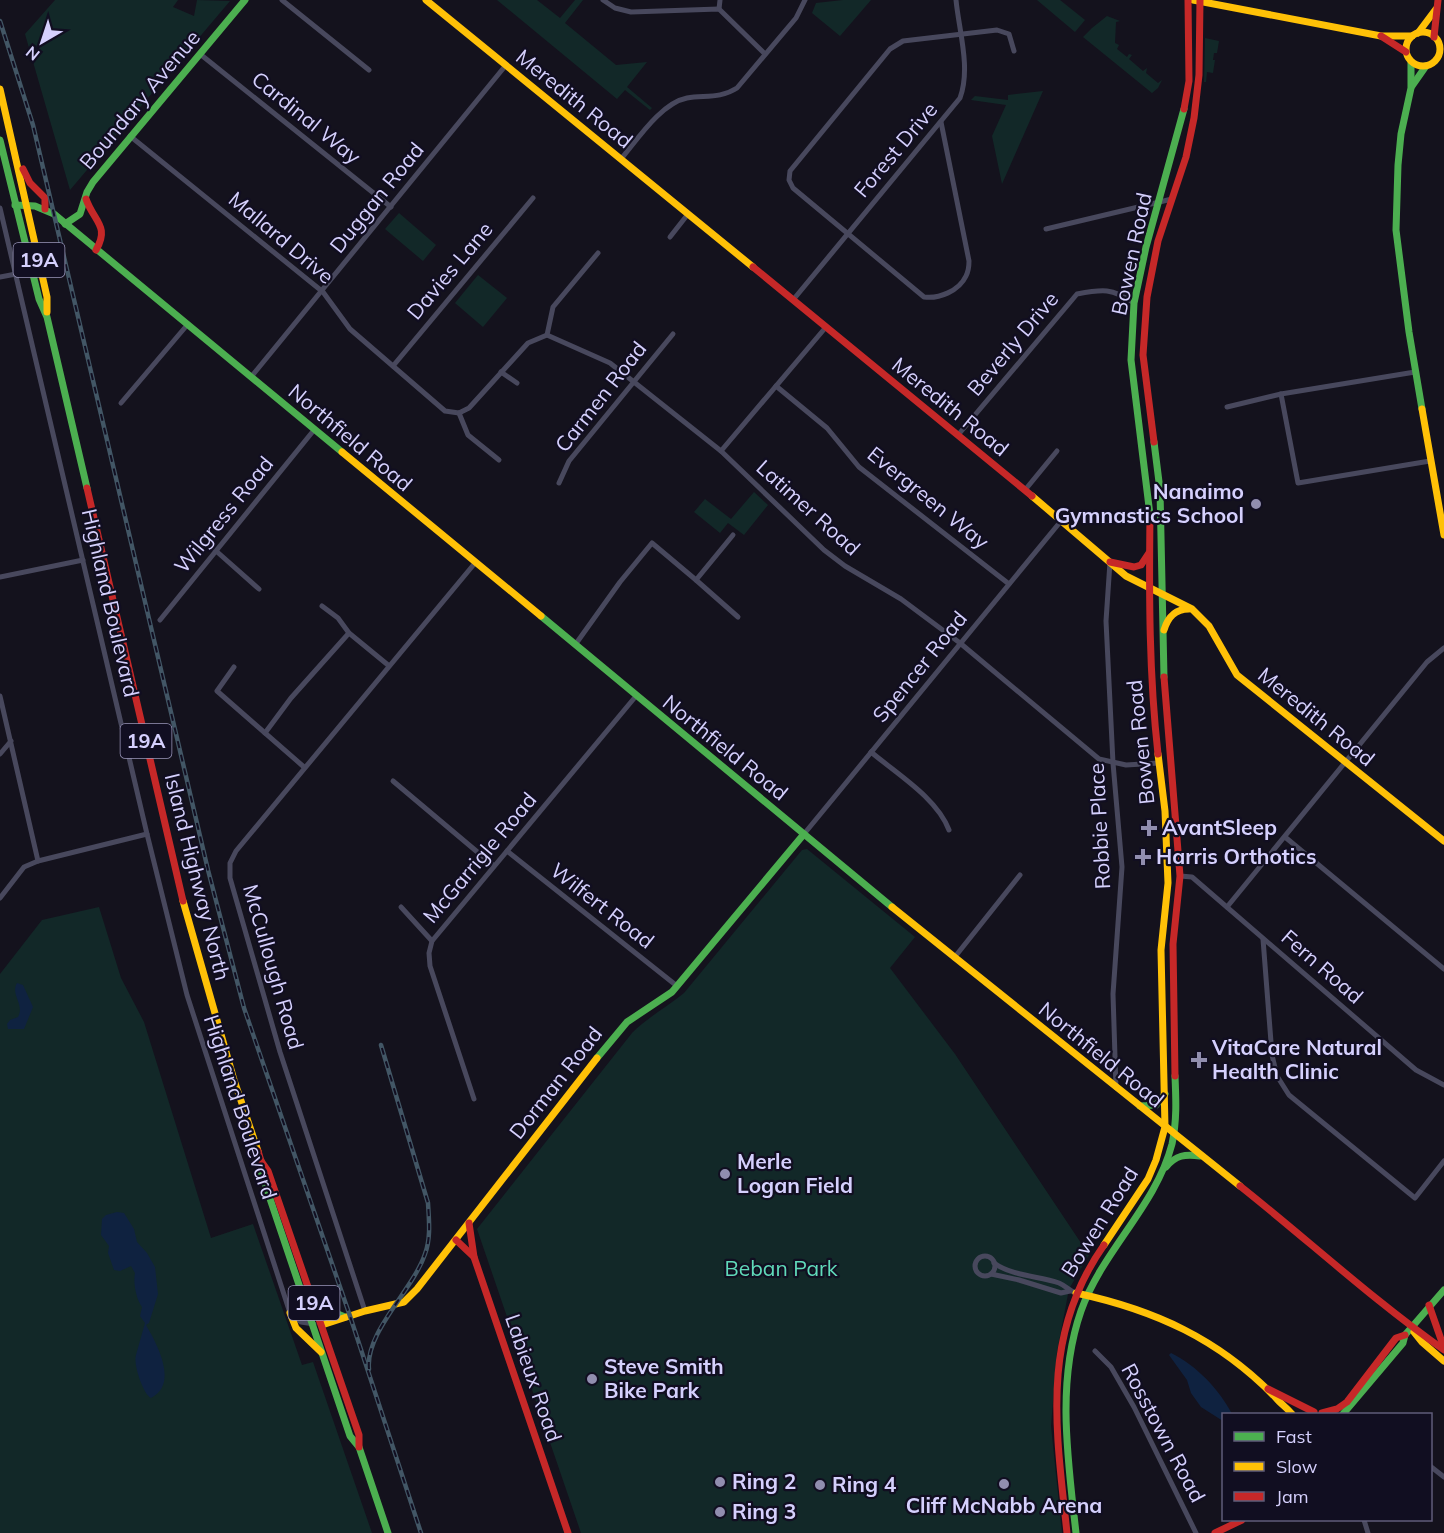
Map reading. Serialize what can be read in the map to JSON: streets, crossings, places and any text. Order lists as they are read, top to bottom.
{
  "streets": {
    "street": [
      "Meredith Road",
      "Boundary Avenue",
      "Cardinal Way",
      "Forest Drive",
      "Duggan Road",
      "Mallard Drive",
      "Bowen Road",
      "19A",
      "Davies Lane",
      "Beverly Drive",
      "Carmen Road",
      "Northfield Road",
      "Evergreen Way",
      "Latimer Road",
      "Wilgress Road",
      "Highland Boulevard",
      "Spencer Road",
      "Robbie Place",
      "McGarrigle Road",
      "Island Highway North",
      "Wilfert Road",
      "McCullough Road",
      "Fern Road",
      "Dorman Road",
      "Labieux Road",
      "Rosstown Road"
    ]
  },
  "crossings": [
    ["Meredith Road", "Forest Drive"],
    ["Meredith Road", "Duggan Road"],
    ["Meredith Road", "Bowen Road"],
    ["Meredith Road", "Beverly Drive"],
    ["Meredith Road", "Spencer Road"],
    ["Meredith Road", "Robbie Place"],
    ["Boundary Avenue", "Cardinal Way"],
    ["Boundary Avenue", "Mallard Drive"],
    ["Boundary Avenue", "Northfield Road"],
    ["Cardinal Way", "Duggan Road"],
    ["Duggan Road", "Mallard Drive"],
    ["Duggan Road", "Northfield Road"],
    ["Mallard Drive", "Davies Lane"],
    ["Bowen Road", "Beverly Drive"],
    ["Bowen Road", "Northfield Road"],
    ["Bowen Road", "Latimer Road"],
    ["Bowen Road", "Fern Road"],
    ["Carmen Road", "Latimer Road"],
    ["Northfield Road", "Wilgress Road"],
    ["Northfield Road", "Spencer Road"],
    ["Northfield Road", "Robbie Place"],
    ["Northfield Road", "McGarrigle Road"],
    ["Northfield Road", "Island Highway North"],
    ["Northfield Road", "McCullough Road"],
    ["Northfield Road", "Dorman Road"],
    ["Evergreen Way", "Spencer Road"],
    ["Latimer Road", "Spencer Road"],
    ["Latimer Road", "Robbie Place"],
    ["Spencer Road", "Dorman Road"],
    ["McGarrigle Road", "Wilfert Road"],
    ["Island Highway North", "Dorman Road"],
    ["Wilfert Road", "Dorman Road"],
    ["McCullough Road", "Dorman Road"],
    ["Dorman Road", "Labieux Road"]
  ],
  "parks": ["Beban Park"],
  "places": {
    "other": [
      "Nanaimo Gymnastics School",
      "Merle Logan Field",
      "Steve Smith Bike Park",
      "Ring 2",
      "Cliff McNabb Arena",
      "Ring 4",
      "Ring 3"
    ],
    "health": ["AvantSleep", "Harris Orthotics", "VitaCare Natural Health Clinic"]
  },
  "legend": ["Fast", "Slow", "Jam"],
  "north": "bottom left"
}
